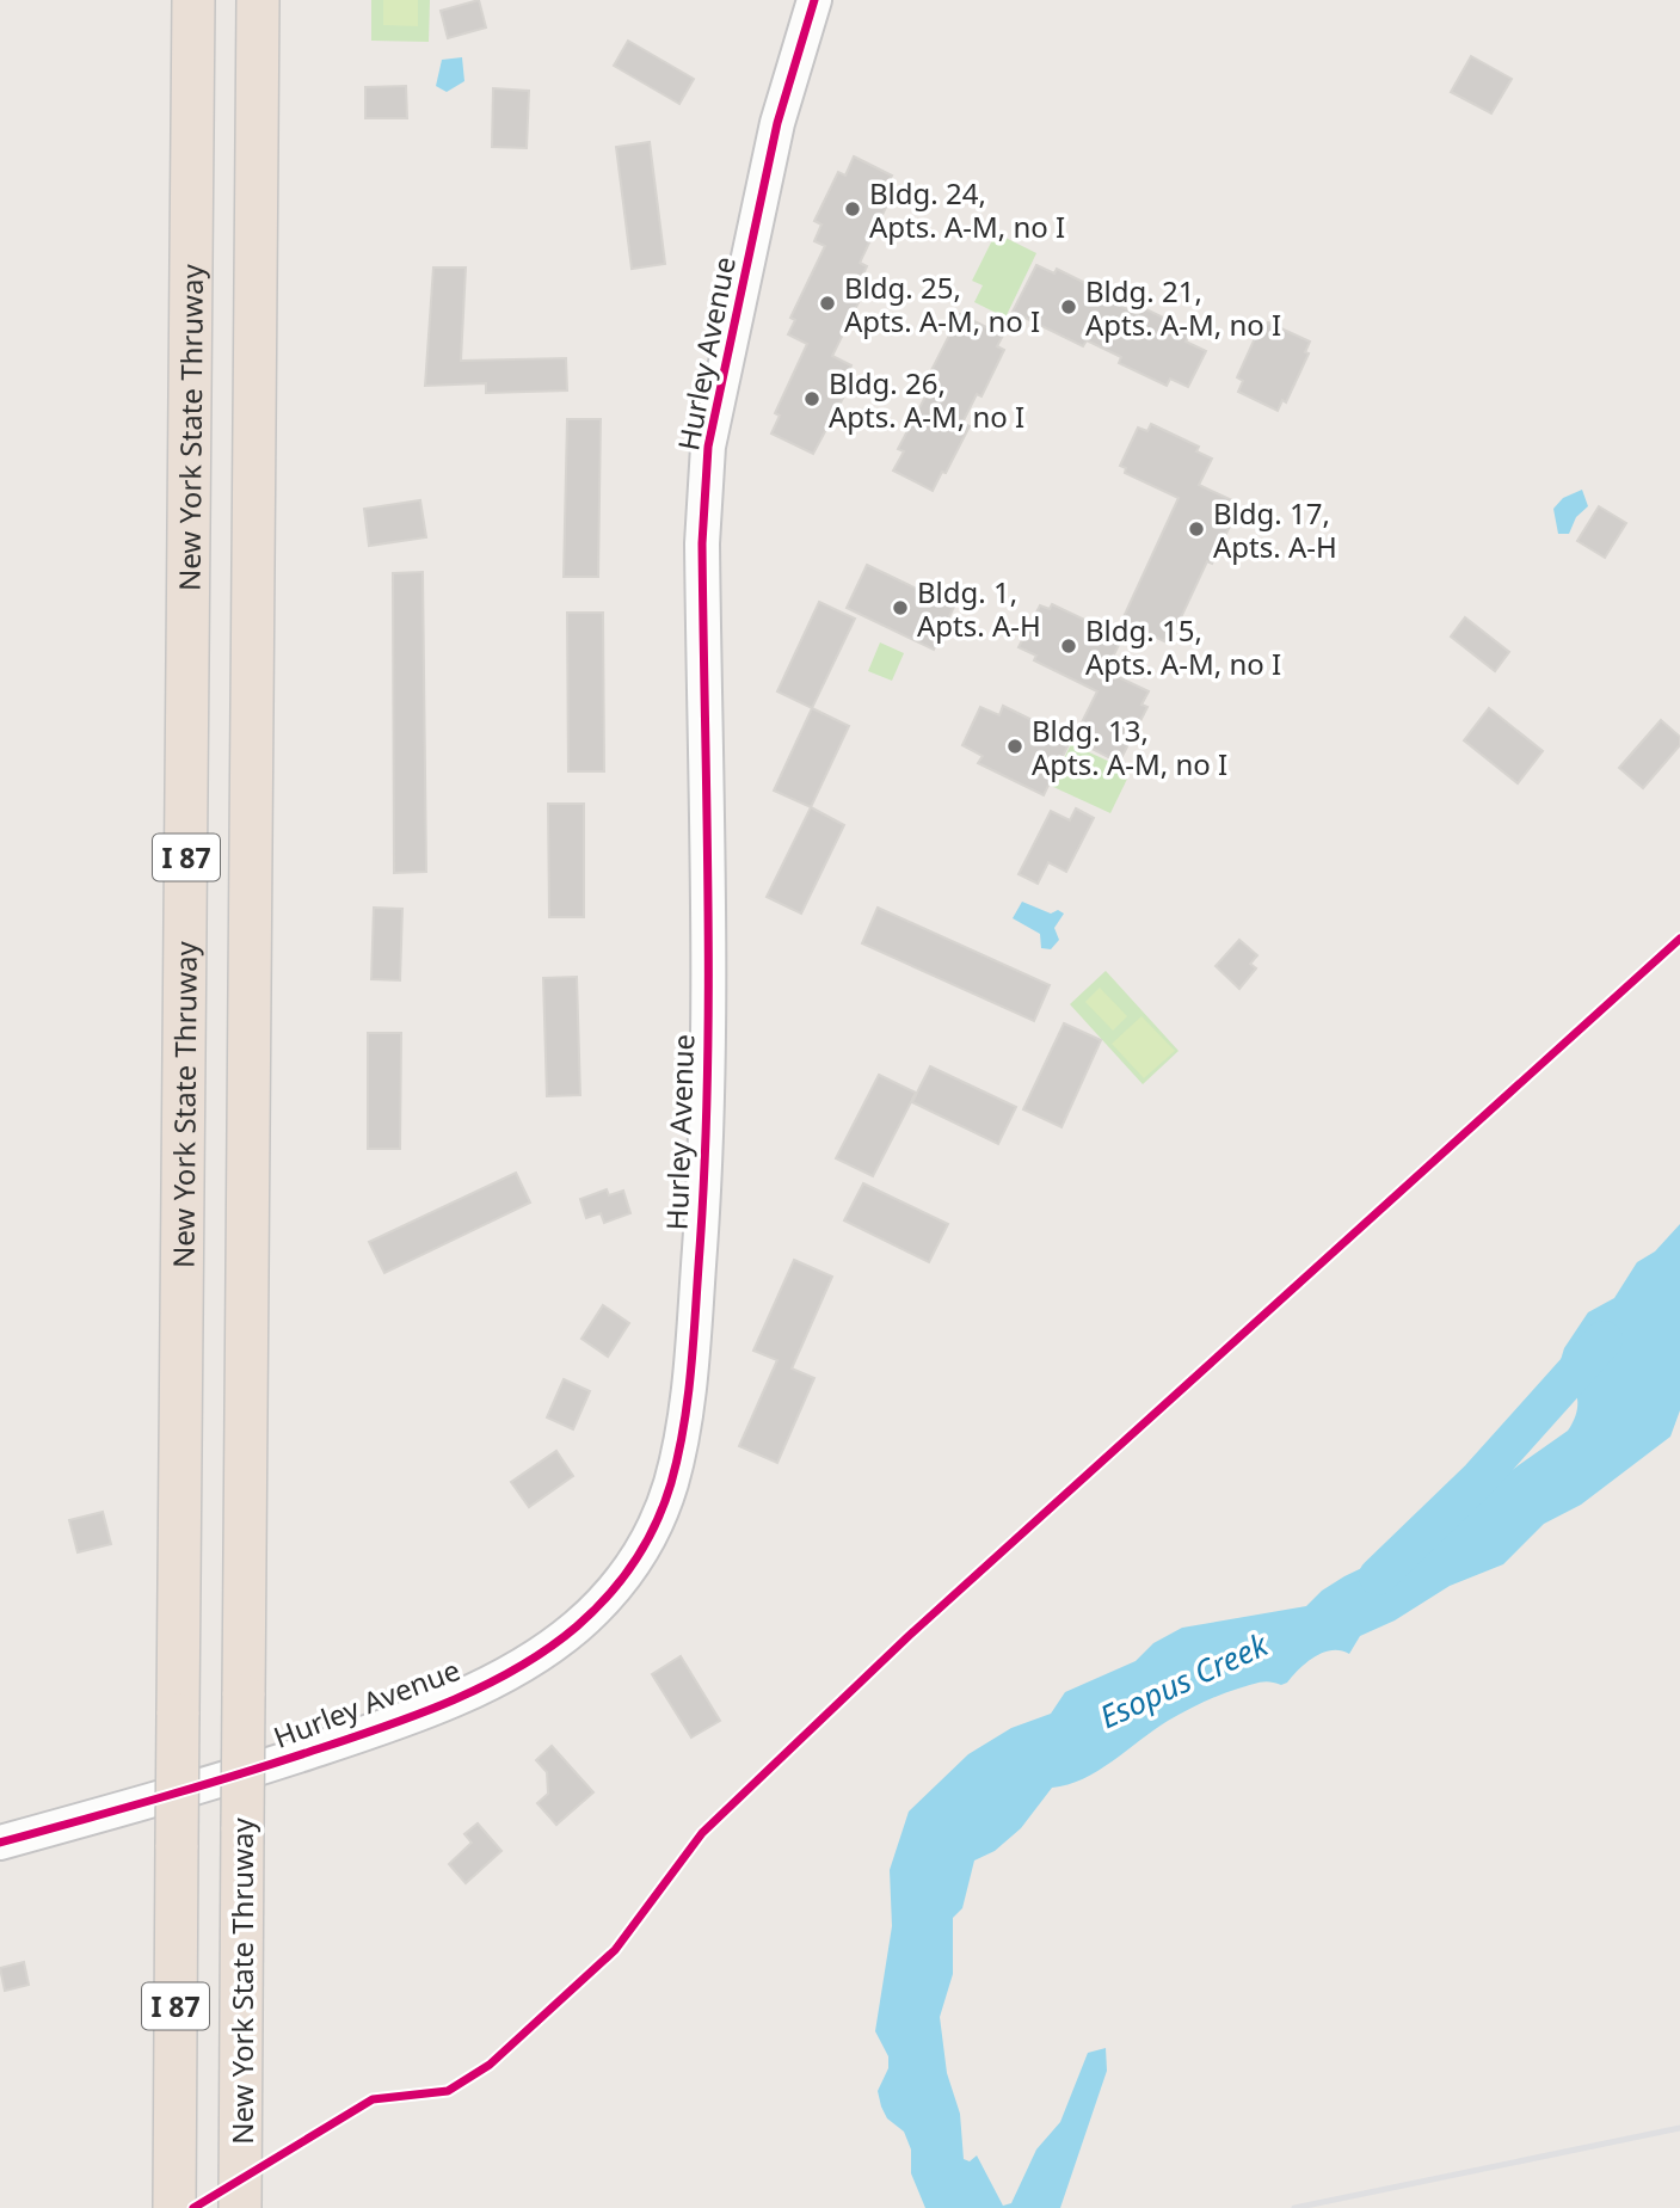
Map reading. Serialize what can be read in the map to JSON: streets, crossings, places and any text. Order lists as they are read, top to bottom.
{
  "streets": {
    "highway": ["New York State Thruway", "I 87"],
    "street": ["Hurley Avenue"]
  },
  "water": ["Esopus Creek"],
  "places": [
    "Bldg. 24, Apts. A-M, no I",
    "Bldg. 25, Apts. A-M, no I",
    "Bldg. 21, Apts. A-M, no I",
    "Bldg. 26, Apts. A-M, no I",
    "Bldg. 17, Apts. A-H",
    "Bldg. 1, Apts. A-H",
    "Bldg. 15, Apts. A-M, no I",
    "Bldg. 13, Apts. A-M, no I"
  ]
}
